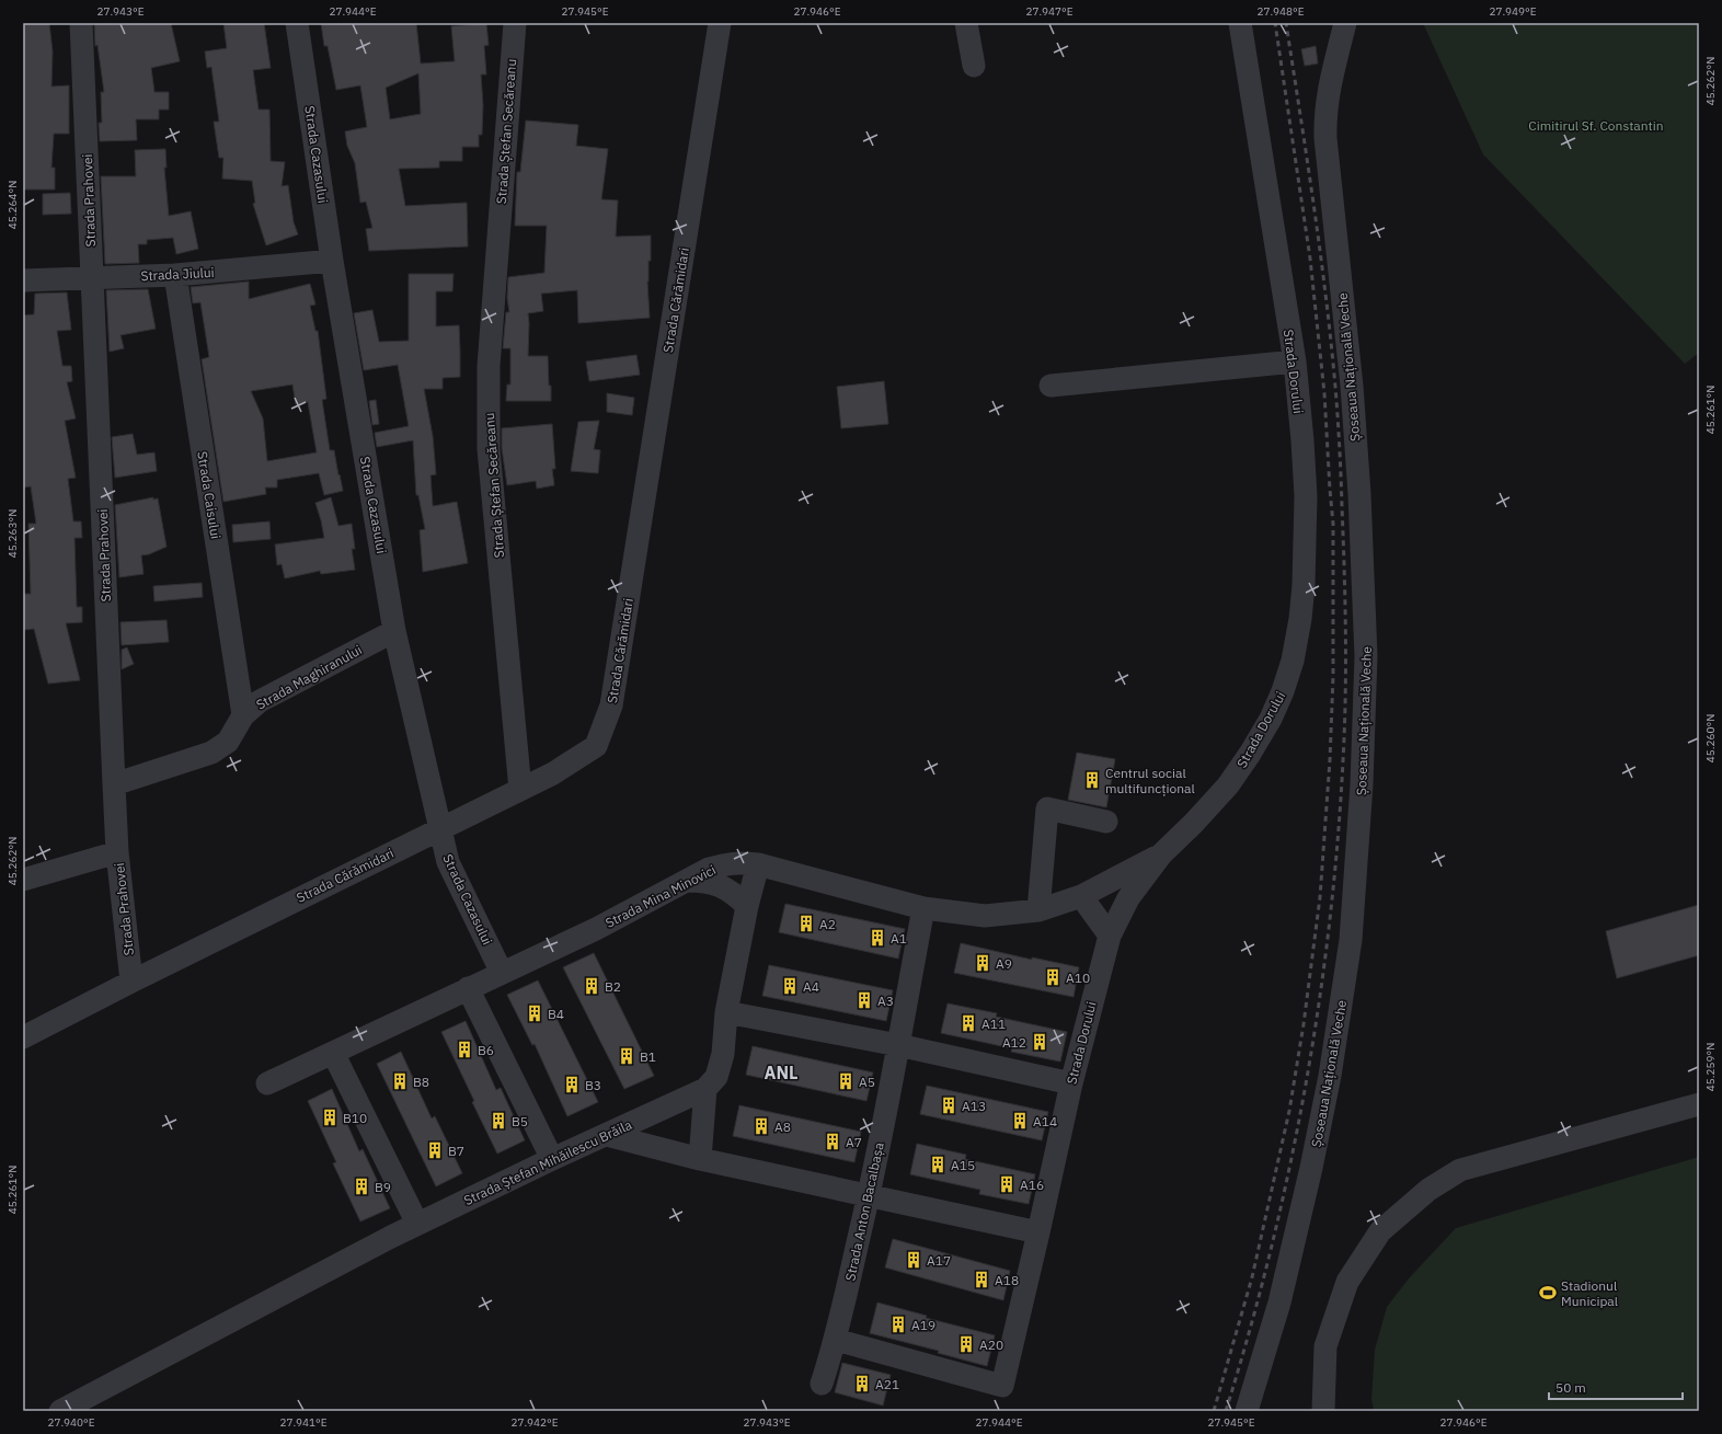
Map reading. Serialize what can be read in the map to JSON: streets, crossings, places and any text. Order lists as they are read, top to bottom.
{
  "streets": {
    "street": [
      "Strada Ștefan Secăreanu",
      "Strada Cazasului",
      "Strada Prahovei",
      "Strada Jiului",
      "Strada Cărămidari",
      "Șoseaua Națională Veche",
      "Strada Dorului",
      "Strada Caisului",
      "Strada Maghiranului",
      "Strada Mina Minovici",
      "Strada Ștefan Mihăilescu Brăila",
      "Strada Anton Bacalbașa"
    ]
  },
  "crossings": [
    ["Strada Ștefan Secăreanu", "Strada Cărămidari"],
    ["Strada Cazasului", "Strada Jiului"],
    ["Strada Cazasului", "Strada Cărămidari"],
    ["Strada Cazasului", "Strada Maghiranului"],
    ["Strada Cazasului", "Strada Mina Minovici"],
    ["Strada Prahovei", "Strada Jiului"],
    ["Strada Prahovei", "Strada Cărămidari"],
    ["Strada Prahovei", "Strada Maghiranului"],
    ["Strada Jiului", "Strada Caisului"],
    ["Strada Dorului", "Strada Mina Minovici"],
    ["Strada Dorului", "Strada Anton Bacalbașa"],
    ["Strada Caisului", "Strada Maghiranului"],
    ["Strada Mina Minovici", "Strada Ștefan Mihăilescu Brăila"],
    ["Strada Mina Minovici", "Strada Anton Bacalbașa"]
  ],
  "districts": ["ANL"],
  "parks": ["Cimitirul Sf. Constantin"],
  "places": {
    "building": [
      "Centrul social multifuncțional",
      "A2",
      "A1",
      "A9",
      "A10",
      "B2",
      "A4",
      "A3",
      "B4",
      "A11",
      "A12",
      "B6",
      "B1",
      "B8",
      "A5",
      "B3",
      "A13",
      "B10",
      "B5",
      "A14",
      "A8",
      "A7",
      "B7",
      "A15",
      "A16",
      "B9",
      "A17",
      "A18",
      "A19",
      "A20",
      "A21"
    ],
    "sports": ["Stadionul Municipal"]
  },
  "scale_bar": "50 m",
  "coordinates": [
    "27.943°E",
    "27.944°E",
    "27.945°E",
    "27.946°E",
    "27.947°E",
    "27.948°E",
    "27.949°E",
    "45.262°N",
    "45.264°N",
    "45.261°N",
    "45.263°N",
    "45.260°N",
    "45.259°N",
    "27.940°E",
    "27.941°E",
    "27.942°E"
  ]
}
